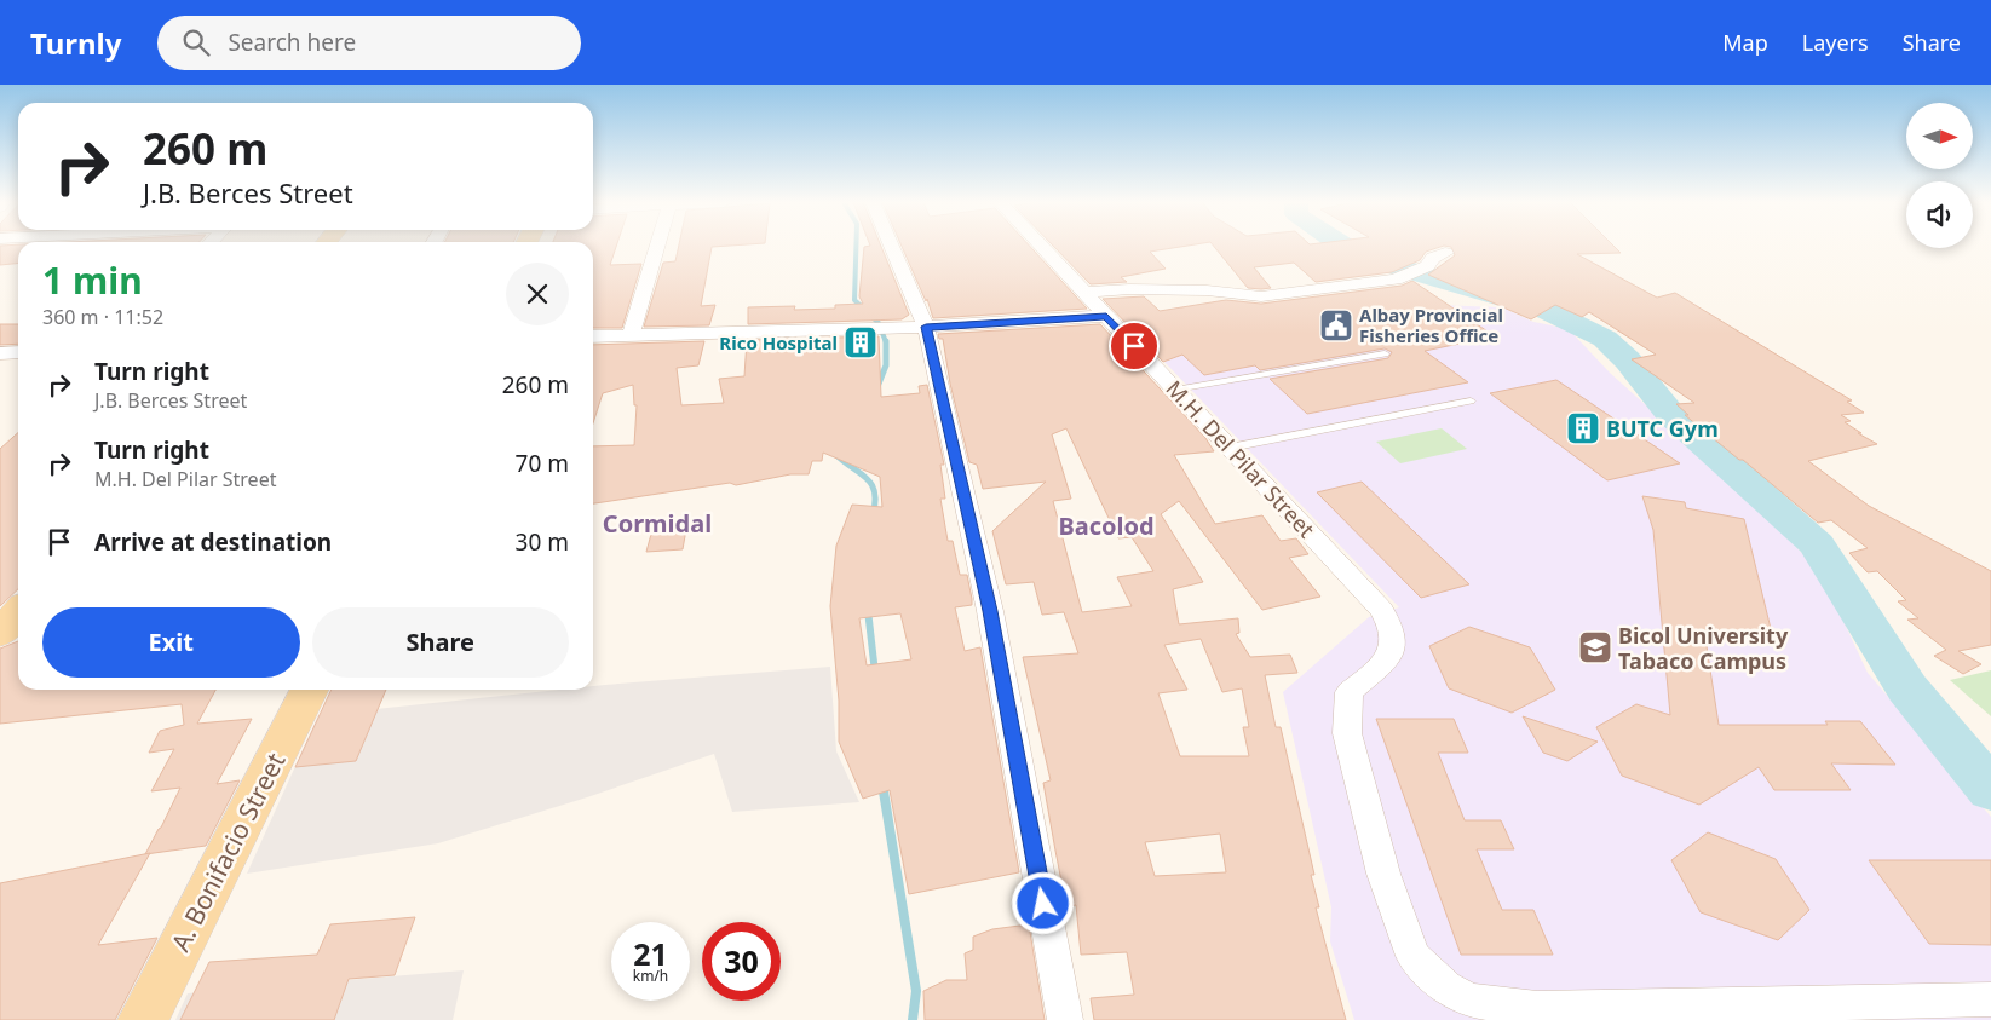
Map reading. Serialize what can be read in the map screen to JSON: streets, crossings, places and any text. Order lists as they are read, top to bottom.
{
  "streets": {
    "main road": ["A. Bonifacio Street"],
    "street": ["M.H. Del Pilar Street"]
  },
  "districts": ["Cormidal", "Bacolod"],
  "places": {
    "public building": ["Albay Provincial Fisheries Office"],
    "building": ["Rico Hospital", "BUTC Gym"],
    "school or university": ["Bicol University Tabaco Campus"]
  },
  "north": "right",
  "page": {
    "header": "Turnly",
    "search": "Search here",
    "nav": ["Map", "Layers", "Share"],
    "turn": ["260 m", "J.B. Berces Street"],
    "heading": ["1 min", "360 m · 11:52"],
    "list": [
      {
        "name": "Turn right",
        "note": "J.B. Berces Street",
        "value": "260 m"
      },
      {
        "name": "Turn right",
        "note": "M.H. Del Pilar Street",
        "value": "70 m"
      },
      {
        "name": "Arrive at destination",
        "value": "30 m"
      }
    ],
    "buttons": ["Exit", "Share"],
    "speed": "21 km/h",
    "limit": "30"
  }
}
